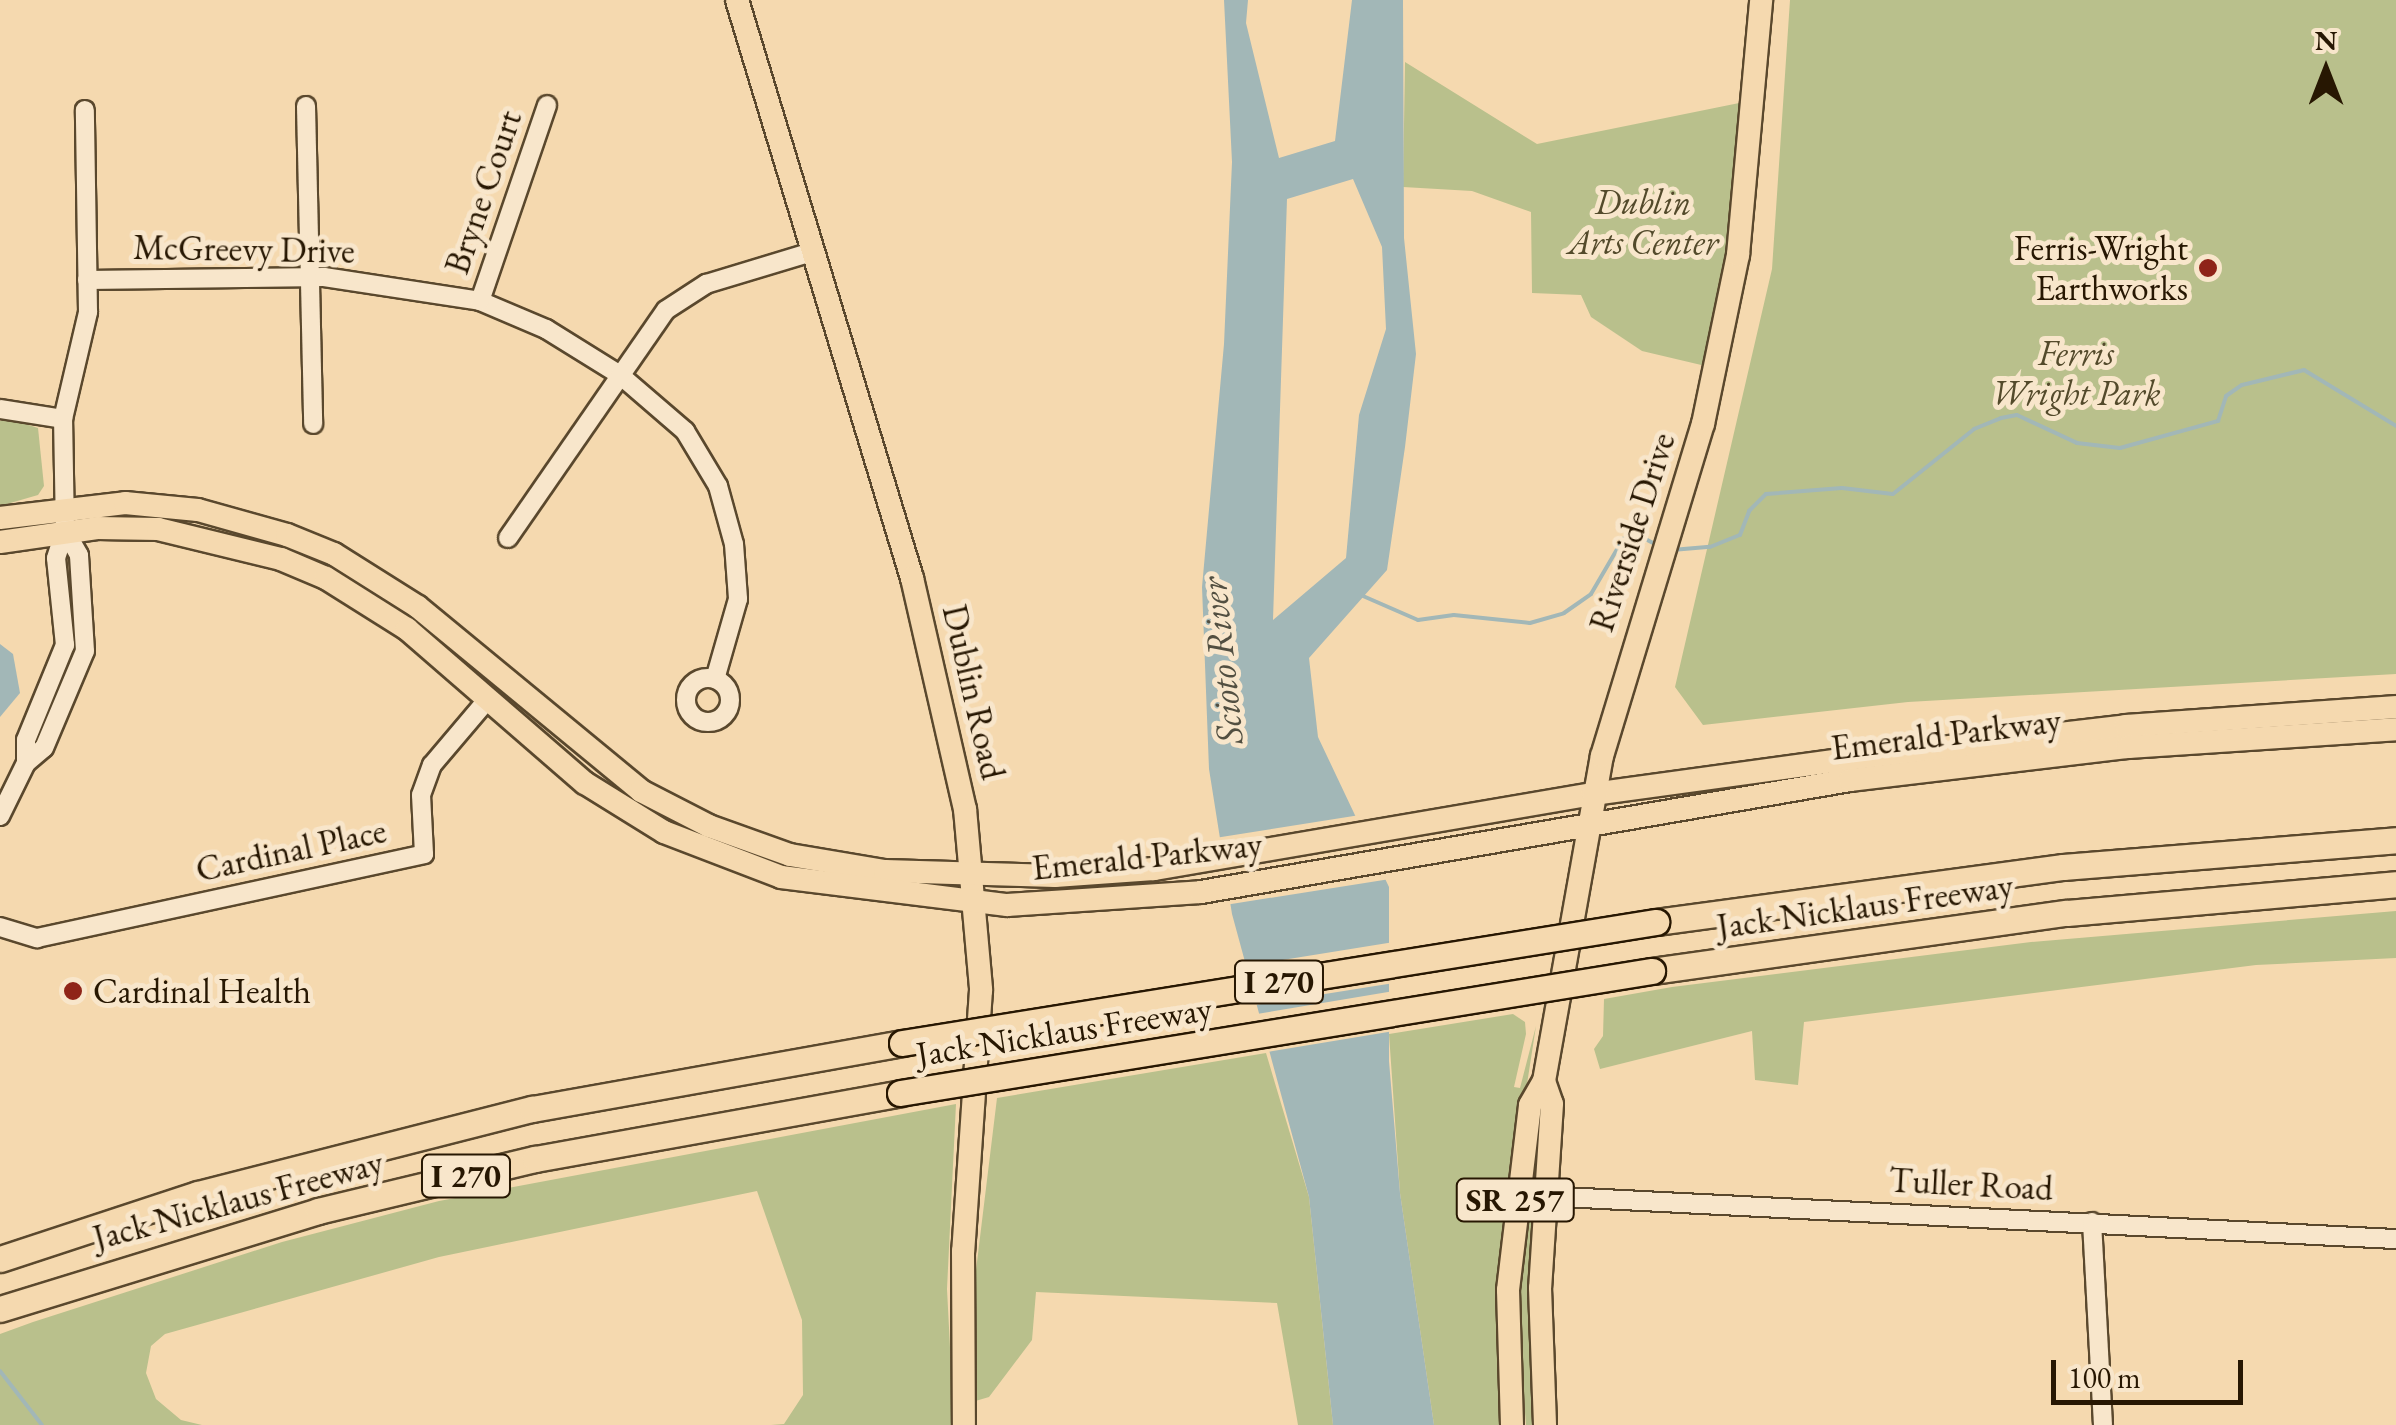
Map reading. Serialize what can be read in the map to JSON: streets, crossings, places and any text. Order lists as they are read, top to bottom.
{
  "streets": {
    "highway": ["Jack Nicklaus Freeway", "I 270"],
    "main road": [
      "Riverside Drive",
      "Dublin Road",
      "Emerald Parkway",
      "SR 257"
    ],
    "street": [
      "Bryne Court",
      "McGreevy Drive",
      "Cardinal Place",
      "Tuller Road"
    ]
  },
  "crossings": [
    ["Bryne Court", "McGreevy Drive"],
    ["Riverside Drive", "Emerald Parkway"],
    ["Riverside Drive", "Tuller Road"],
    ["Dublin Road", "Emerald Parkway"],
    ["Emerald Parkway", "Cardinal Place"]
  ],
  "water": ["Scioto River"],
  "parks": ["Dublin Arts Center", "Ferris Wright Park"],
  "places": ["Ferris-Wright Earthworks", "Cardinal Health"],
  "scale_bar": "100 m",
  "north": "top"
}
